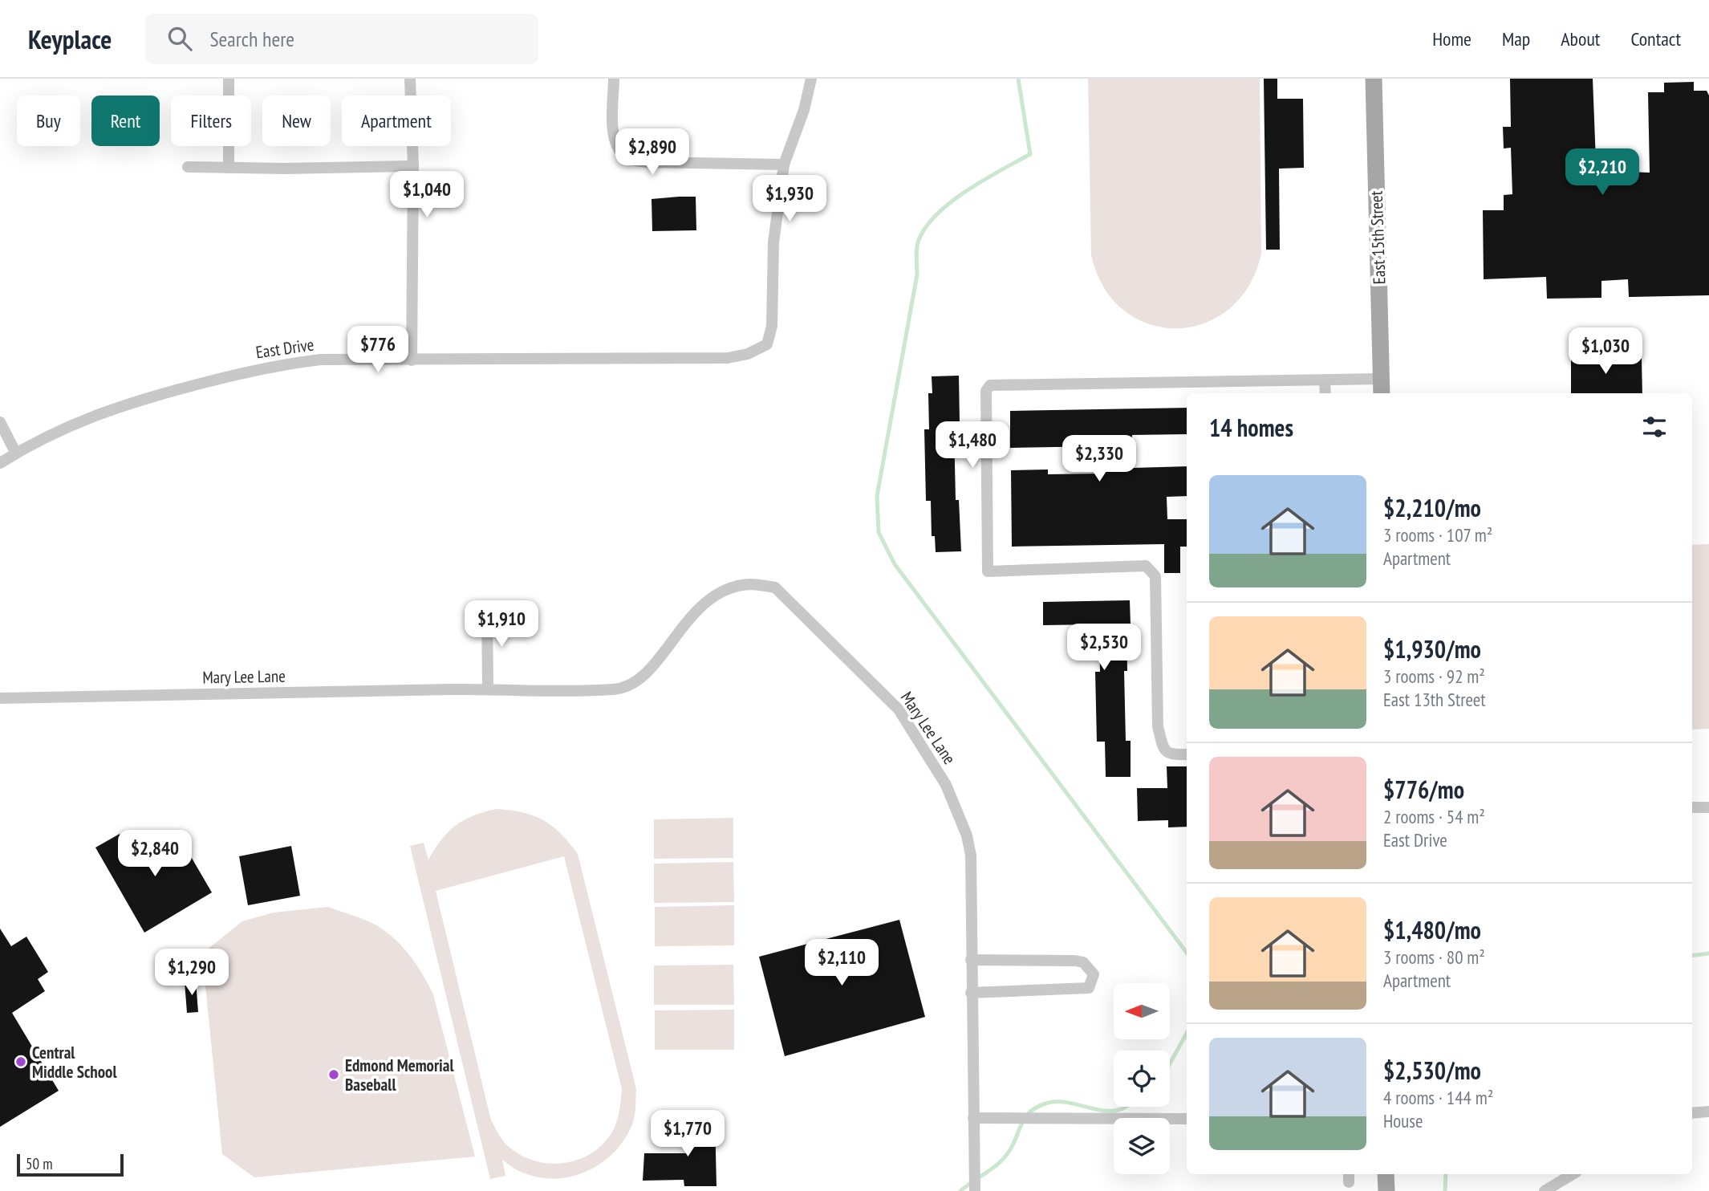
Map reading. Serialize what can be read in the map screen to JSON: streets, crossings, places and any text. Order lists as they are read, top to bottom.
{
  "streets": {
    "main road": ["East 15th Street"],
    "street": ["East Drive", "Mary Lee Lane"]
  },
  "places": ["Central Middle School", "Edmond Memorial Baseball"],
  "scale_bar": "50 m",
  "north": "left",
  "page": {
    "header": "Keyplace",
    "search": "Search here",
    "nav": [
      "Home",
      "Map",
      "About",
      "Contact"
    ],
    "chip": [
      "Buy",
      "Rent",
      "Filters",
      "New",
      "Apartment"
    ],
    "price": [
      "$2,890",
      "$2,210",
      "$1,040",
      "$1,930",
      "$776",
      "$1,030",
      "$1,480",
      "$2,330",
      "$1,910",
      "$2,530",
      "$2,840",
      "$2,110",
      "$1,290",
      "$1,770"
    ],
    "heading": "14 homes",
    "list": [
      {
        "name": "$2,210/mo",
        "note": "3 rooms · 107 m² · Apartment"
      },
      {
        "name": "$1,930/mo",
        "note": "3 rooms · 92 m² · East 13th Street"
      },
      {
        "name": "$776/mo",
        "note": "2 rooms · 54 m² · East Drive"
      },
      {
        "name": "$1,480/mo",
        "note": "3 rooms · 80 m² · Apartment"
      },
      {
        "name": "$2,530/mo",
        "note": "4 rooms · 144 m² · House"
      }
    ],
    "scale": "50 m"
  }
}
